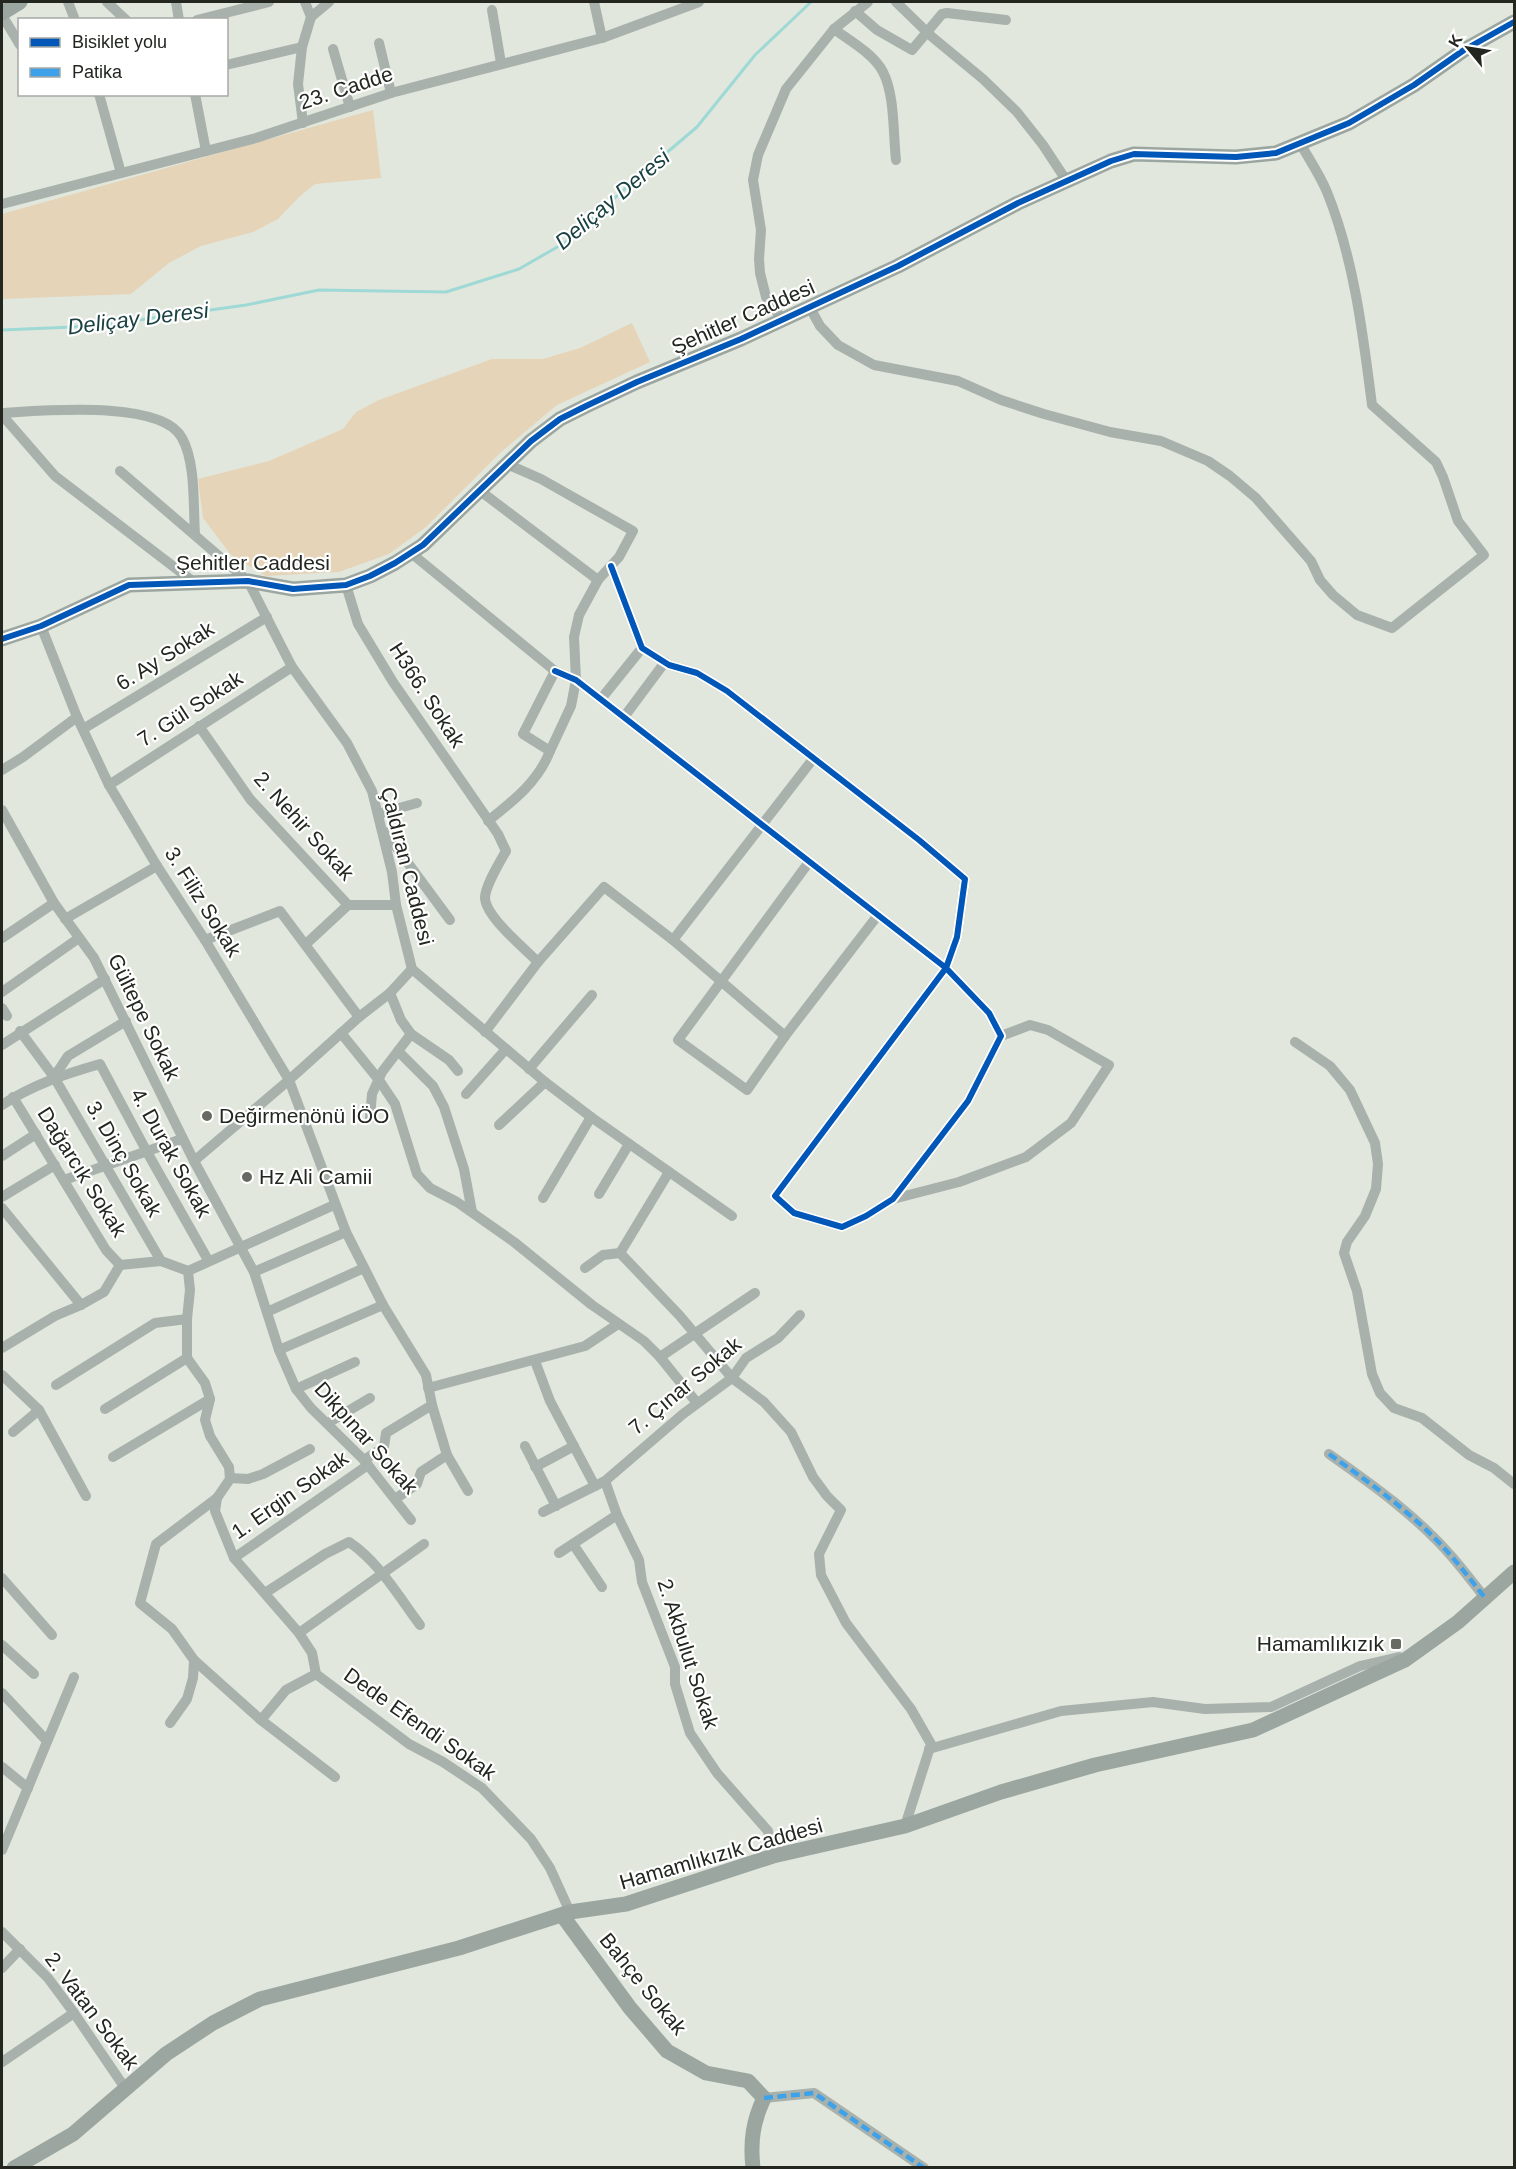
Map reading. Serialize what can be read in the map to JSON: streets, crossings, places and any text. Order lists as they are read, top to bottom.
{
  "streets": {
    "street": [
      "23. Cadde",
      "Şehitler Caddesi",
      "6. Ay Sokak",
      "H366. Sokak",
      "7. Gül Sokak",
      "2. Nehir Sokak",
      "Çaldıran Caddesi",
      "3. Filiz Sokak",
      "Gültepe Sokak",
      "4. Durak Sokak",
      "3. Dinç Sokak",
      "Dağarcık Sokak",
      "7. Çınar Sokak",
      "Dikpınar Sokak",
      "1. Ergin Sokak",
      "2. Akbulut Sokak",
      "Dede Efendi Sokak",
      "Hamamlıkızık Caddesi",
      "Bahçe Sokak",
      "2. Vatan Sokak"
    ]
  },
  "crossings": [
    ["Şehitler Caddesi", "H366. Sokak"],
    ["Şehitler Caddesi", "Çaldıran Caddesi"],
    ["Şehitler Caddesi", "3. Filiz Sokak"],
    ["6. Ay Sokak", "Çaldıran Caddesi"],
    ["6. Ay Sokak", "3. Filiz Sokak"],
    ["7. Gül Sokak", "2. Nehir Sokak"],
    ["7. Gül Sokak", "Çaldıran Caddesi"],
    ["7. Gül Sokak", "3. Filiz Sokak"],
    ["3. Filiz Sokak", "1. Ergin Sokak"],
    ["Gültepe Sokak", "Dikpınar Sokak"],
    ["4. Durak Sokak", "3. Dinç Sokak"],
    ["7. Çınar Sokak", "2. Akbulut Sokak"],
    ["Dikpınar Sokak", "1. Ergin Sokak"],
    ["1. Ergin Sokak", "Dede Efendi Sokak"],
    ["2. Akbulut Sokak", "Hamamlıkızık Caddesi"],
    ["Dede Efendi Sokak", "Hamamlıkızık Caddesi"],
    ["Dede Efendi Sokak", "Bahçe Sokak"],
    ["Hamamlıkızık Caddesi", "Bahçe Sokak"],
    ["Hamamlıkızık Caddesi", "2. Vatan Sokak"]
  ],
  "water": ["Deliçay Deresi"],
  "places": {
    "other": ["Değirmenönü İÖO", "Hz Ali Camii"],
    "transit": ["Hamamlıkızık"]
  },
  "legend": ["Bisiklet yolu", "Patika"],
  "north": "top left"
}
